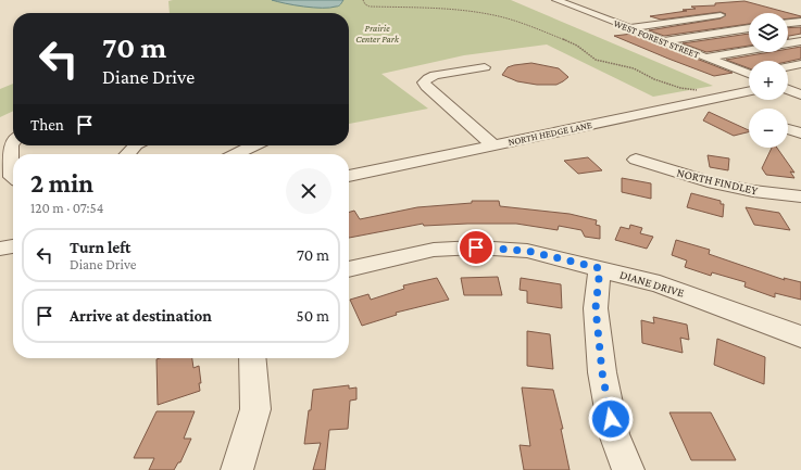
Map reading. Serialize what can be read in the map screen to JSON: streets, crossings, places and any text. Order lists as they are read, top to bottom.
{
  "streets": {
    "street": [
      "WEST FOREST STREET",
      "NORTH HEDGE LANE",
      "NORTH FINDLEY",
      "DIANE DRIVE"
    ]
  },
  "parks": ["Prairie Center Park"],
  "page": {
    "map_buttons": ["+", "−"],
    "turn": ["70 m", "Diane Drive"],
    "then": "Then",
    "heading": ["2 min", "120 m · 07:54"],
    "list": [
      {
        "name": "Turn left",
        "note": "Diane Drive",
        "value": "70 m"
      },
      {
        "name": "Arrive at destination",
        "value": "50 m"
      }
    ]
  }
}
